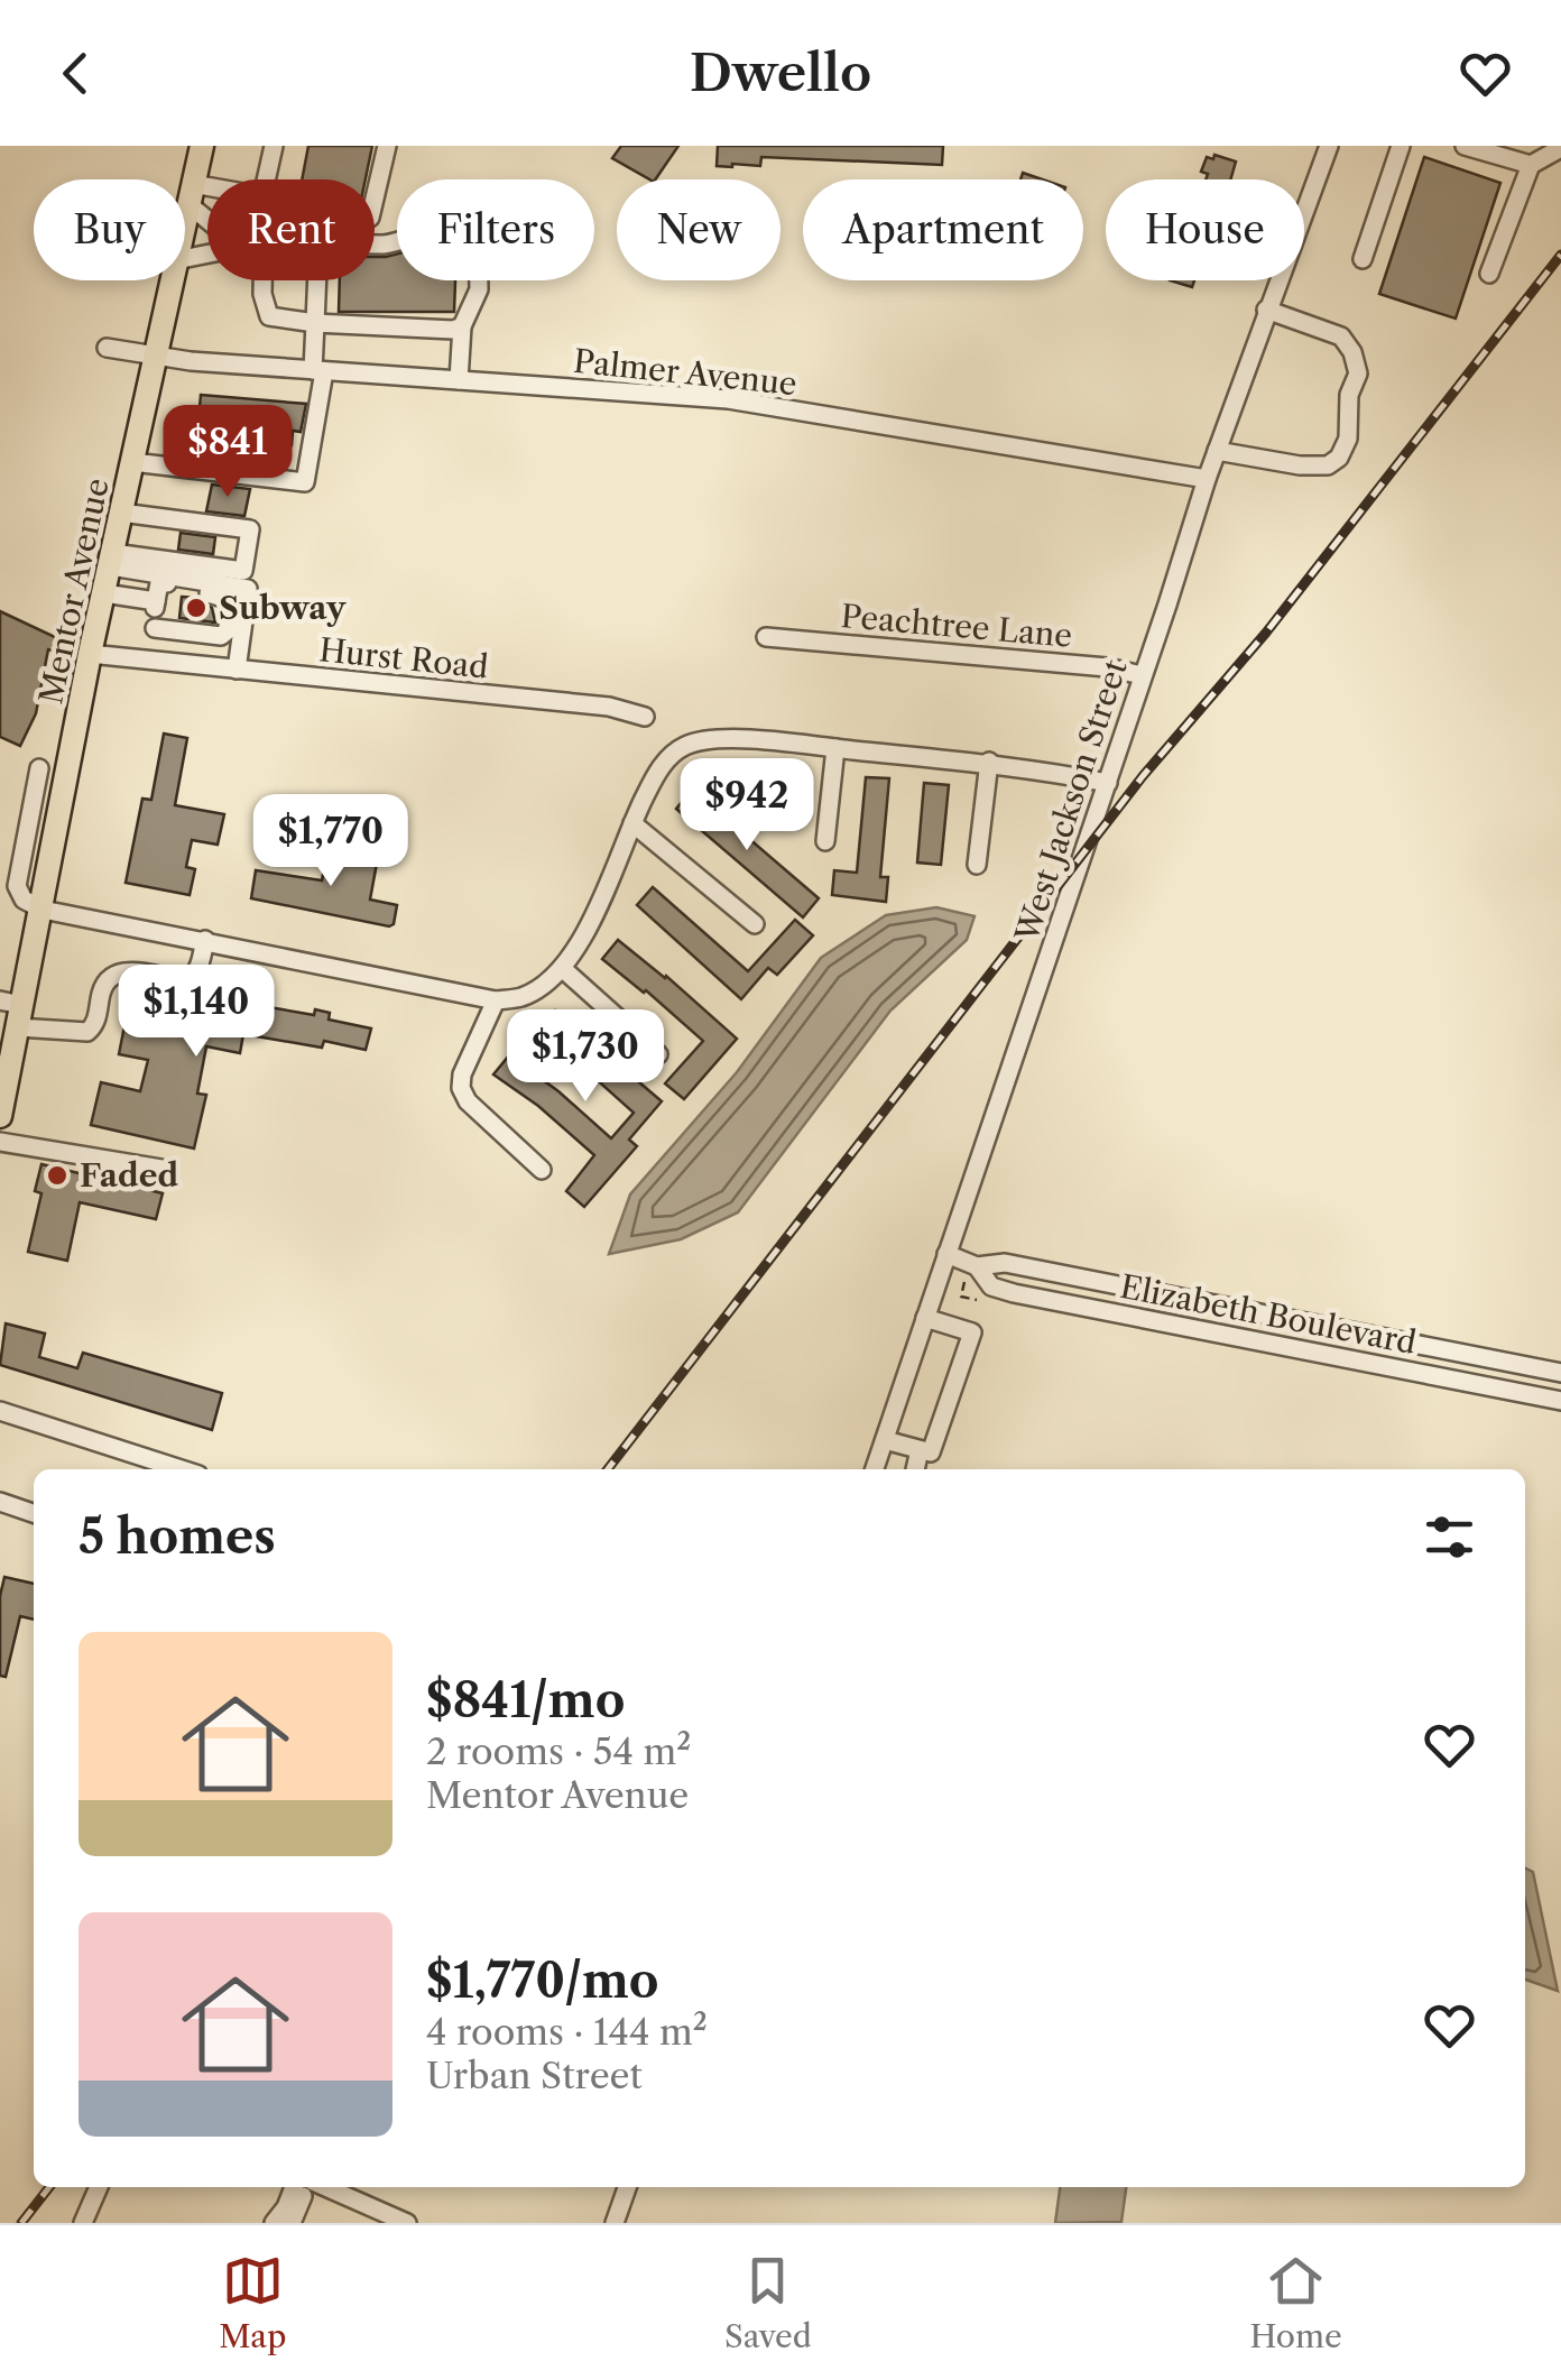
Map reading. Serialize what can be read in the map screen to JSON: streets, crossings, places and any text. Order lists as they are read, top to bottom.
{
  "streets": {
    "main road": ["Mentor Avenue"],
    "street": [
      "Palmer Avenue",
      "Peachtree Lane",
      "Hurst Road",
      "West Jackson Street",
      "Elizabeth Boulevard"
    ]
  },
  "crossings": [
    ["Palmer Avenue", "Mentor Avenue"],
    ["Palmer Avenue", "West Jackson Street"],
    ["Mentor Avenue", "Hurst Road"],
    ["Peachtree Lane", "West Jackson Street"],
    ["West Jackson Street", "Elizabeth Boulevard"]
  ],
  "places": ["Subway", "Faded"],
  "page": {
    "header": "Dwello",
    "chip": [
      "Buy",
      "Rent",
      "Filters",
      "New",
      "Apartment",
      "House"
    ],
    "price": [
      "$841",
      "$942",
      "$1,770",
      "$1,140",
      "$1,730"
    ],
    "heading": "5 homes",
    "list": [
      {
        "name": "$841/mo",
        "note": "2 rooms · 54 m² · Mentor Avenue"
      },
      {
        "name": "$1,770/mo",
        "note": "4 rooms · 144 m² · Urban Street"
      }
    ],
    "tabs": ["Map", "Saved", "Home"]
  }
}
